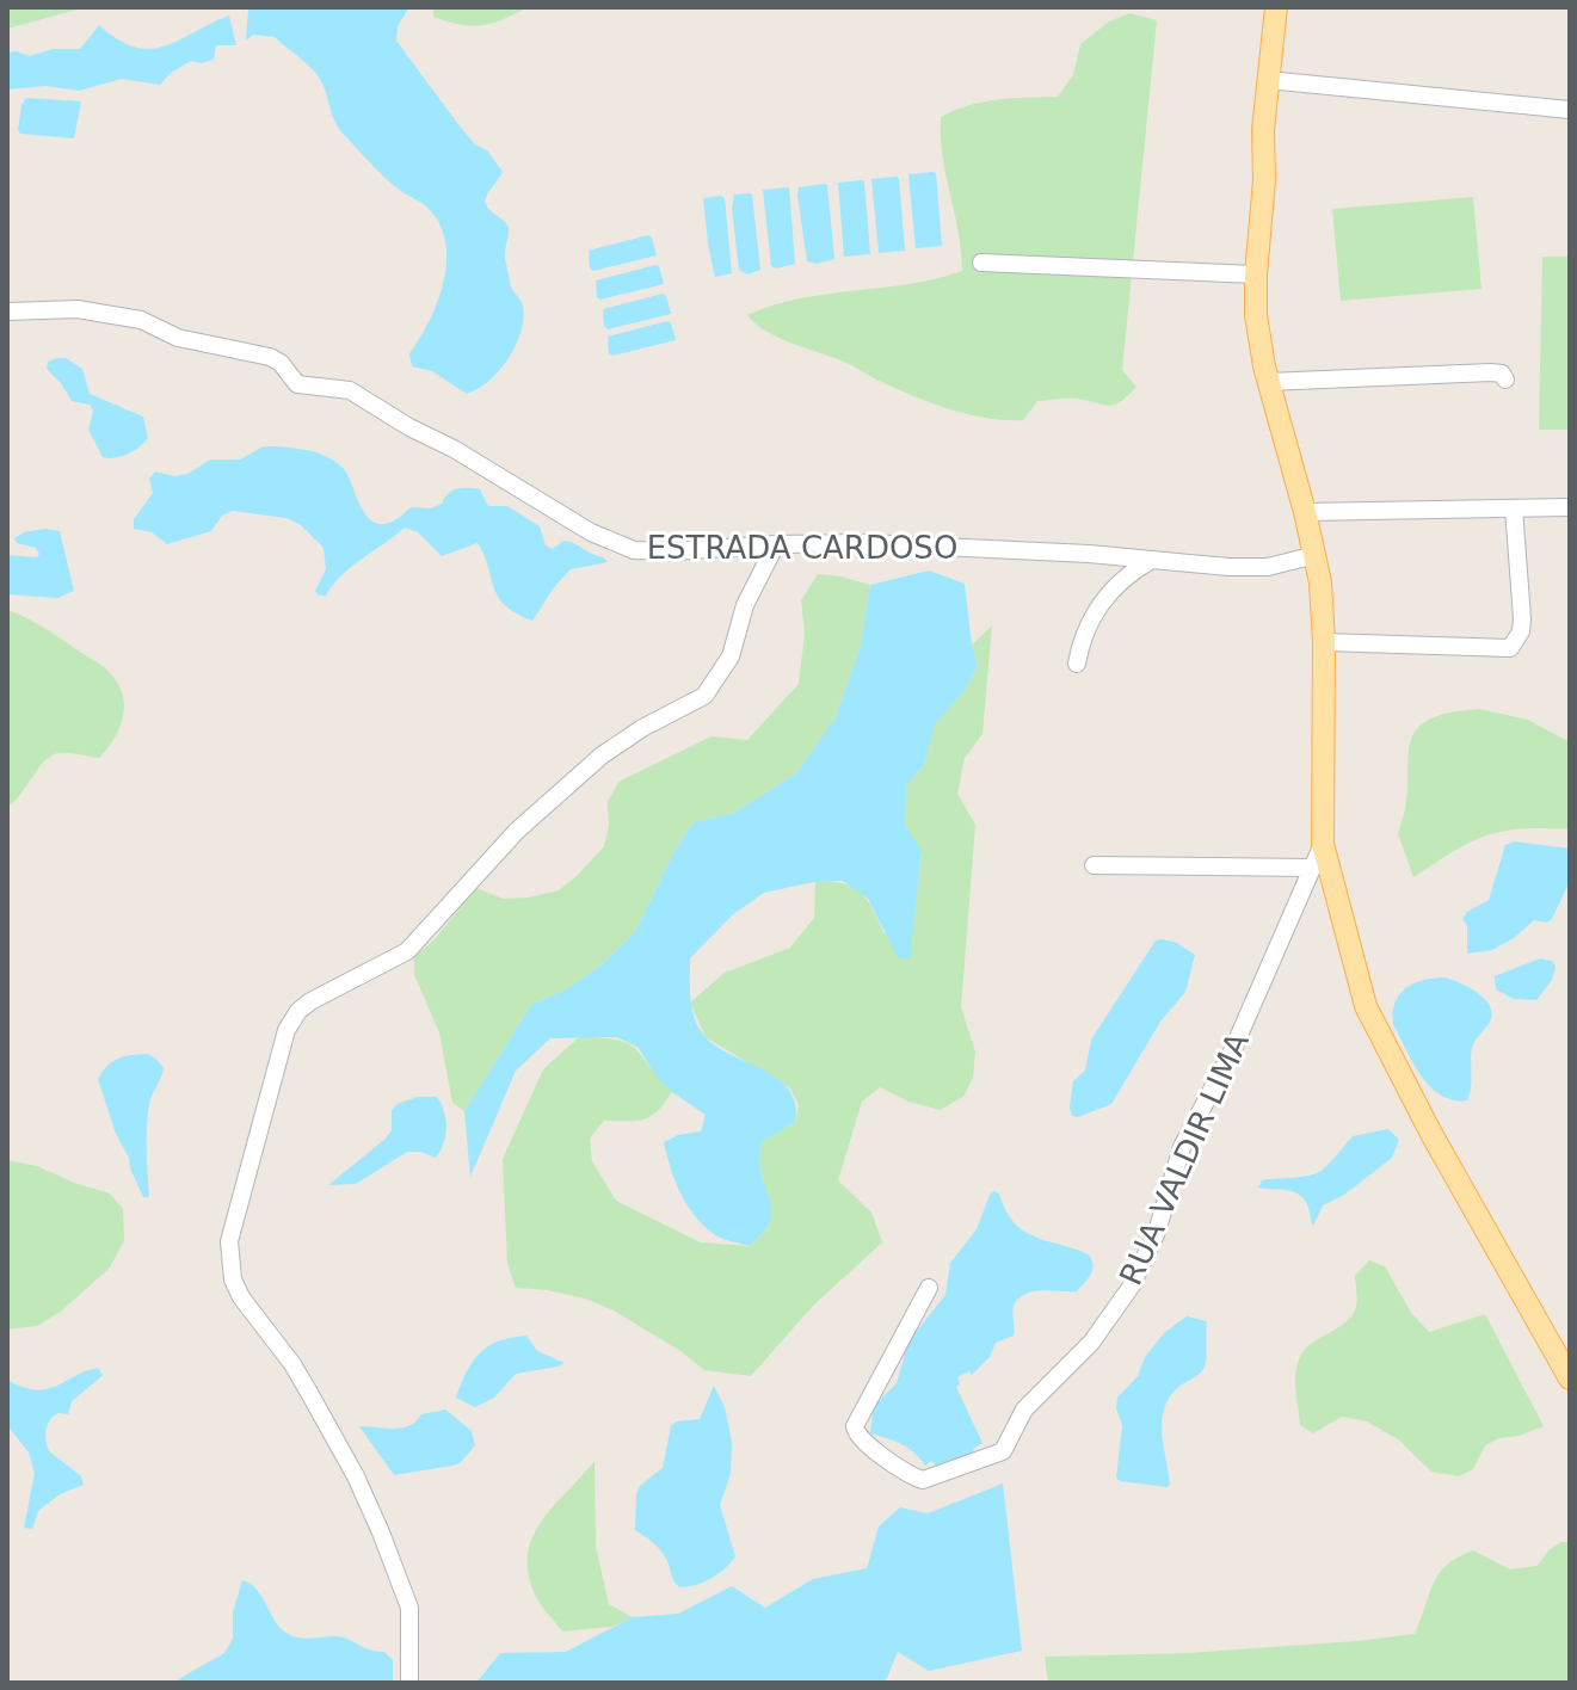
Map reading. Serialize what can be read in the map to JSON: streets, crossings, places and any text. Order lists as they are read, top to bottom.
{
  "streets": {
    "street": ["ESTRADA CARDOSO", "RUA VALDIR LIMA"]
  }
}
